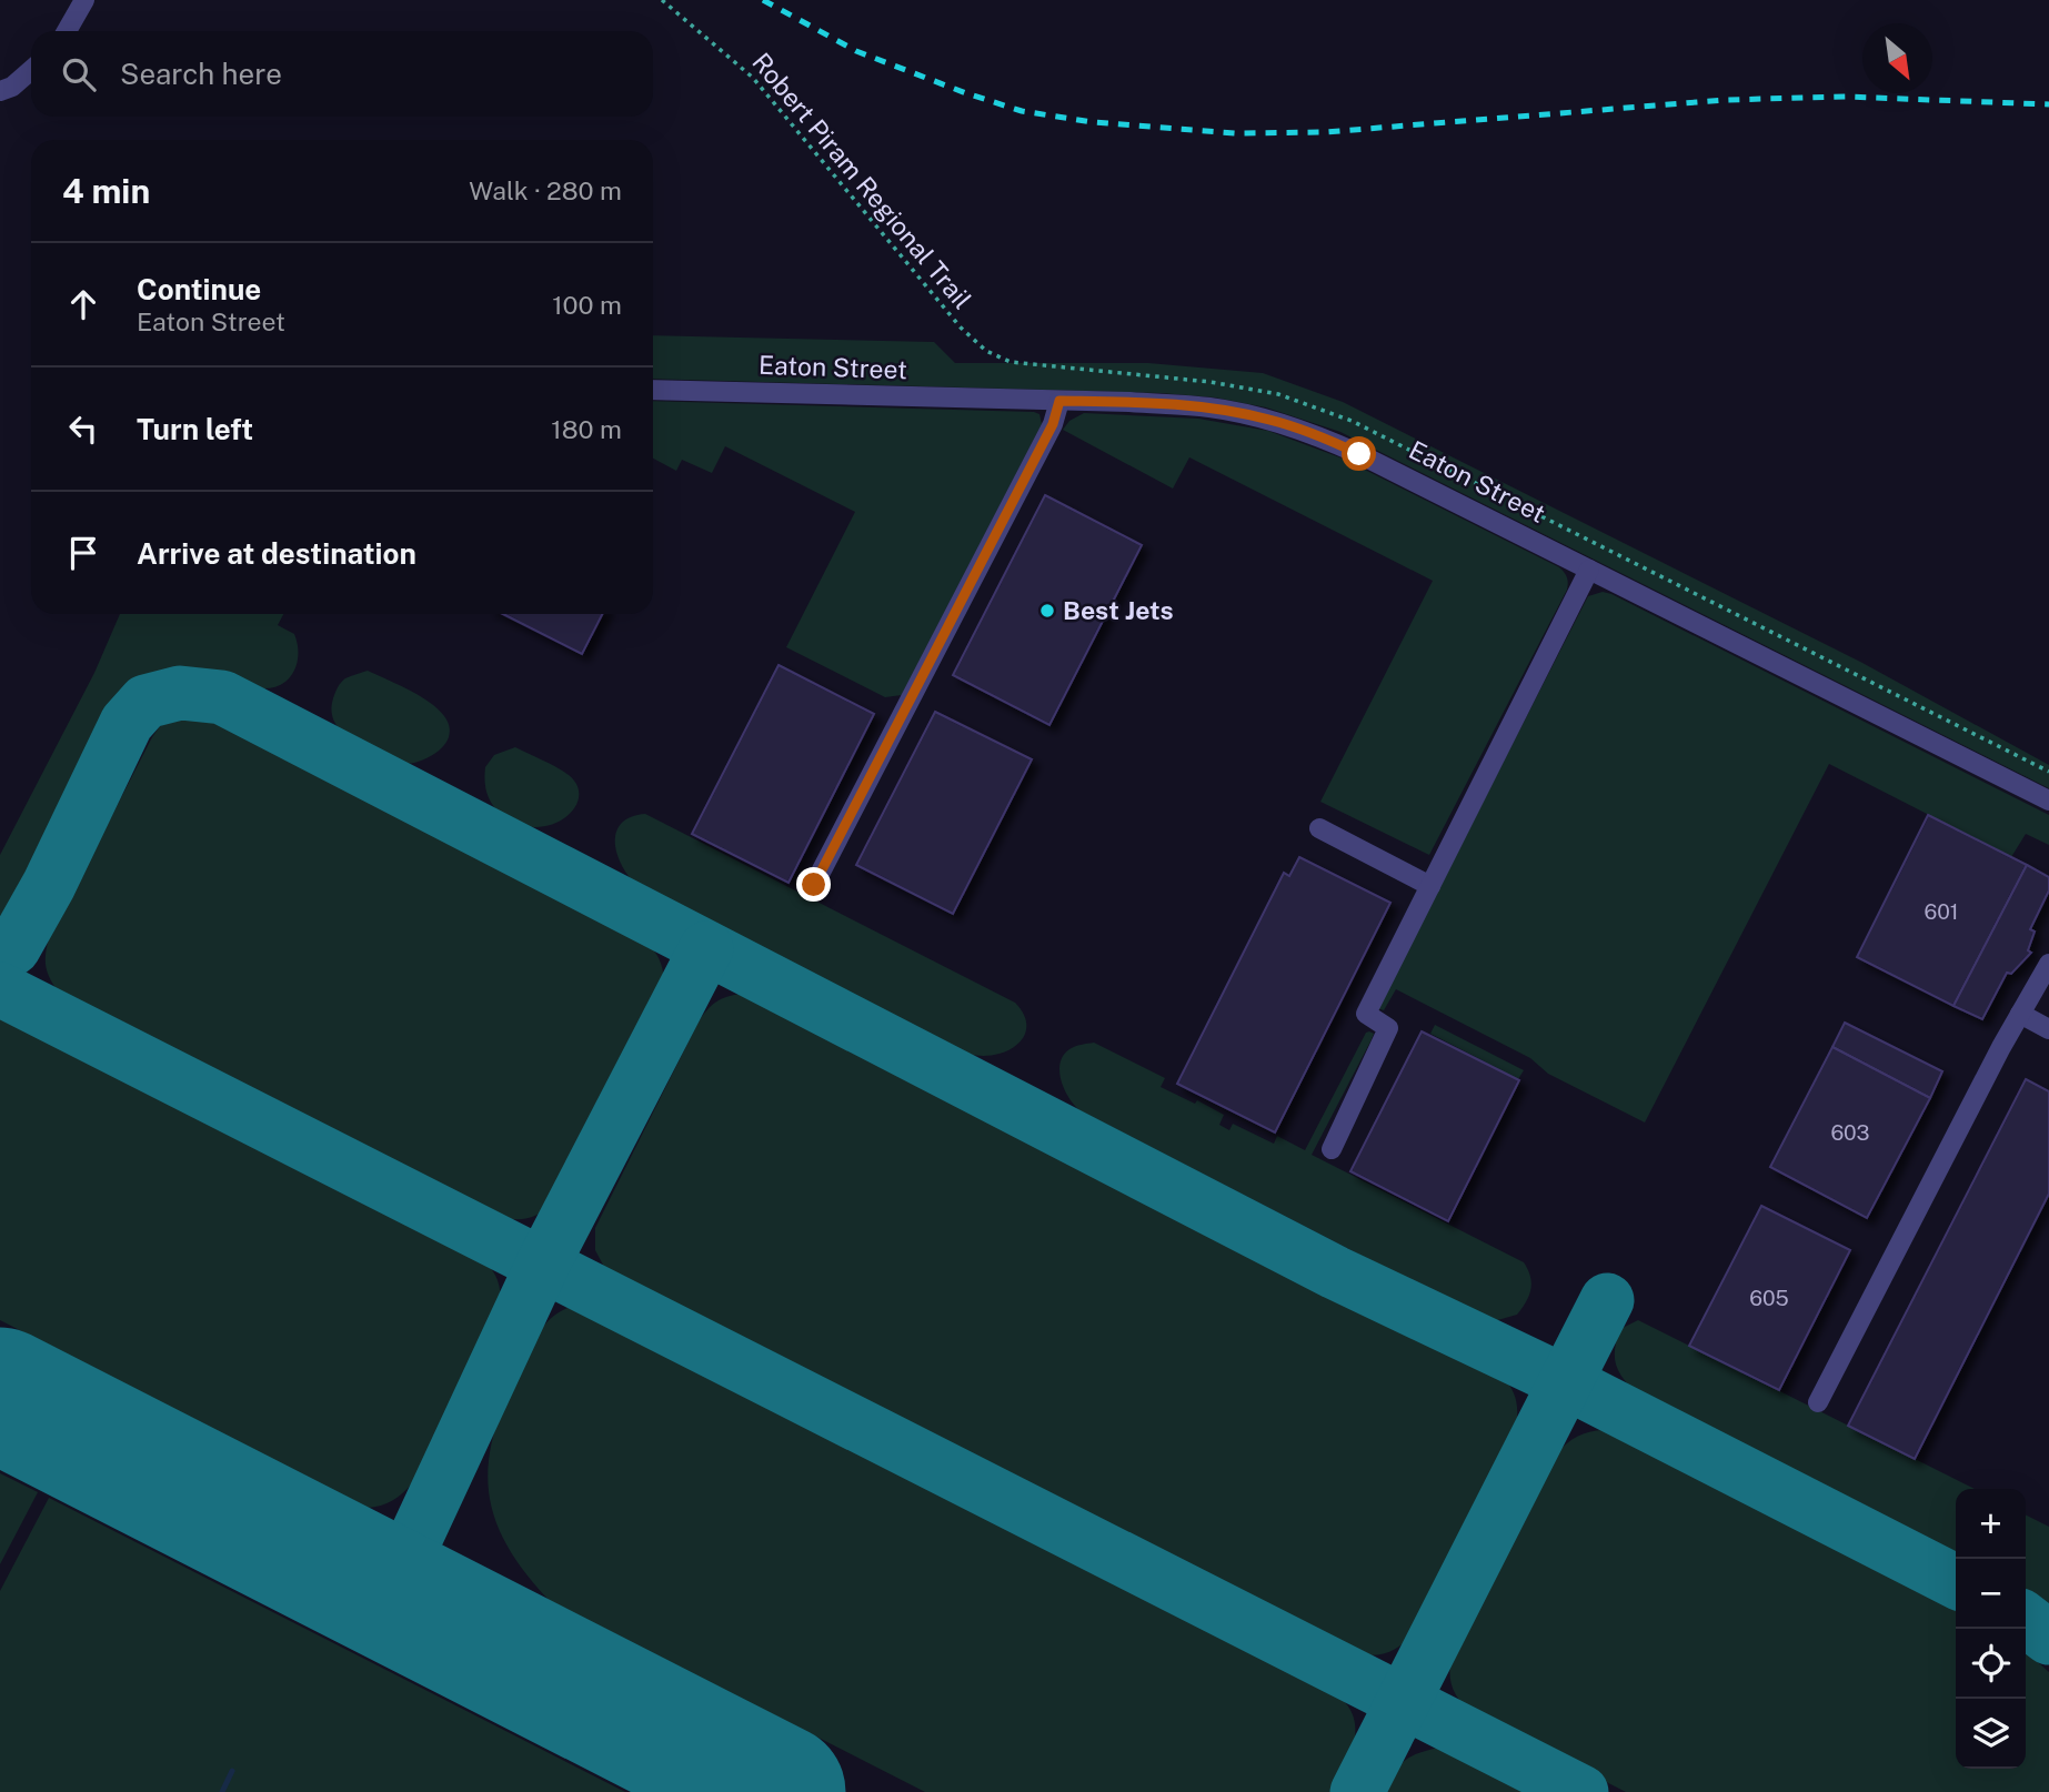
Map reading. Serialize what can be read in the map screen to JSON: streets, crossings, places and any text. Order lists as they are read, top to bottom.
{
  "streets": {
    "street": ["Eaton Street"],
    "path": ["Robert Piram Regional Trail"]
  },
  "places": ["Best Jets"],
  "house_numbers": ["601", "603", "605"],
  "north": "bottom right",
  "page": {
    "search": "Search here",
    "heading": ["4 min", "Walk · 280 m"],
    "list": [
      ["Continue", "Eaton Street", "100 m"],
      ["Turn left", "180 m"],
      "Arrive at destination"
    ],
    "map_buttons": ["+", "−"]
  }
}
